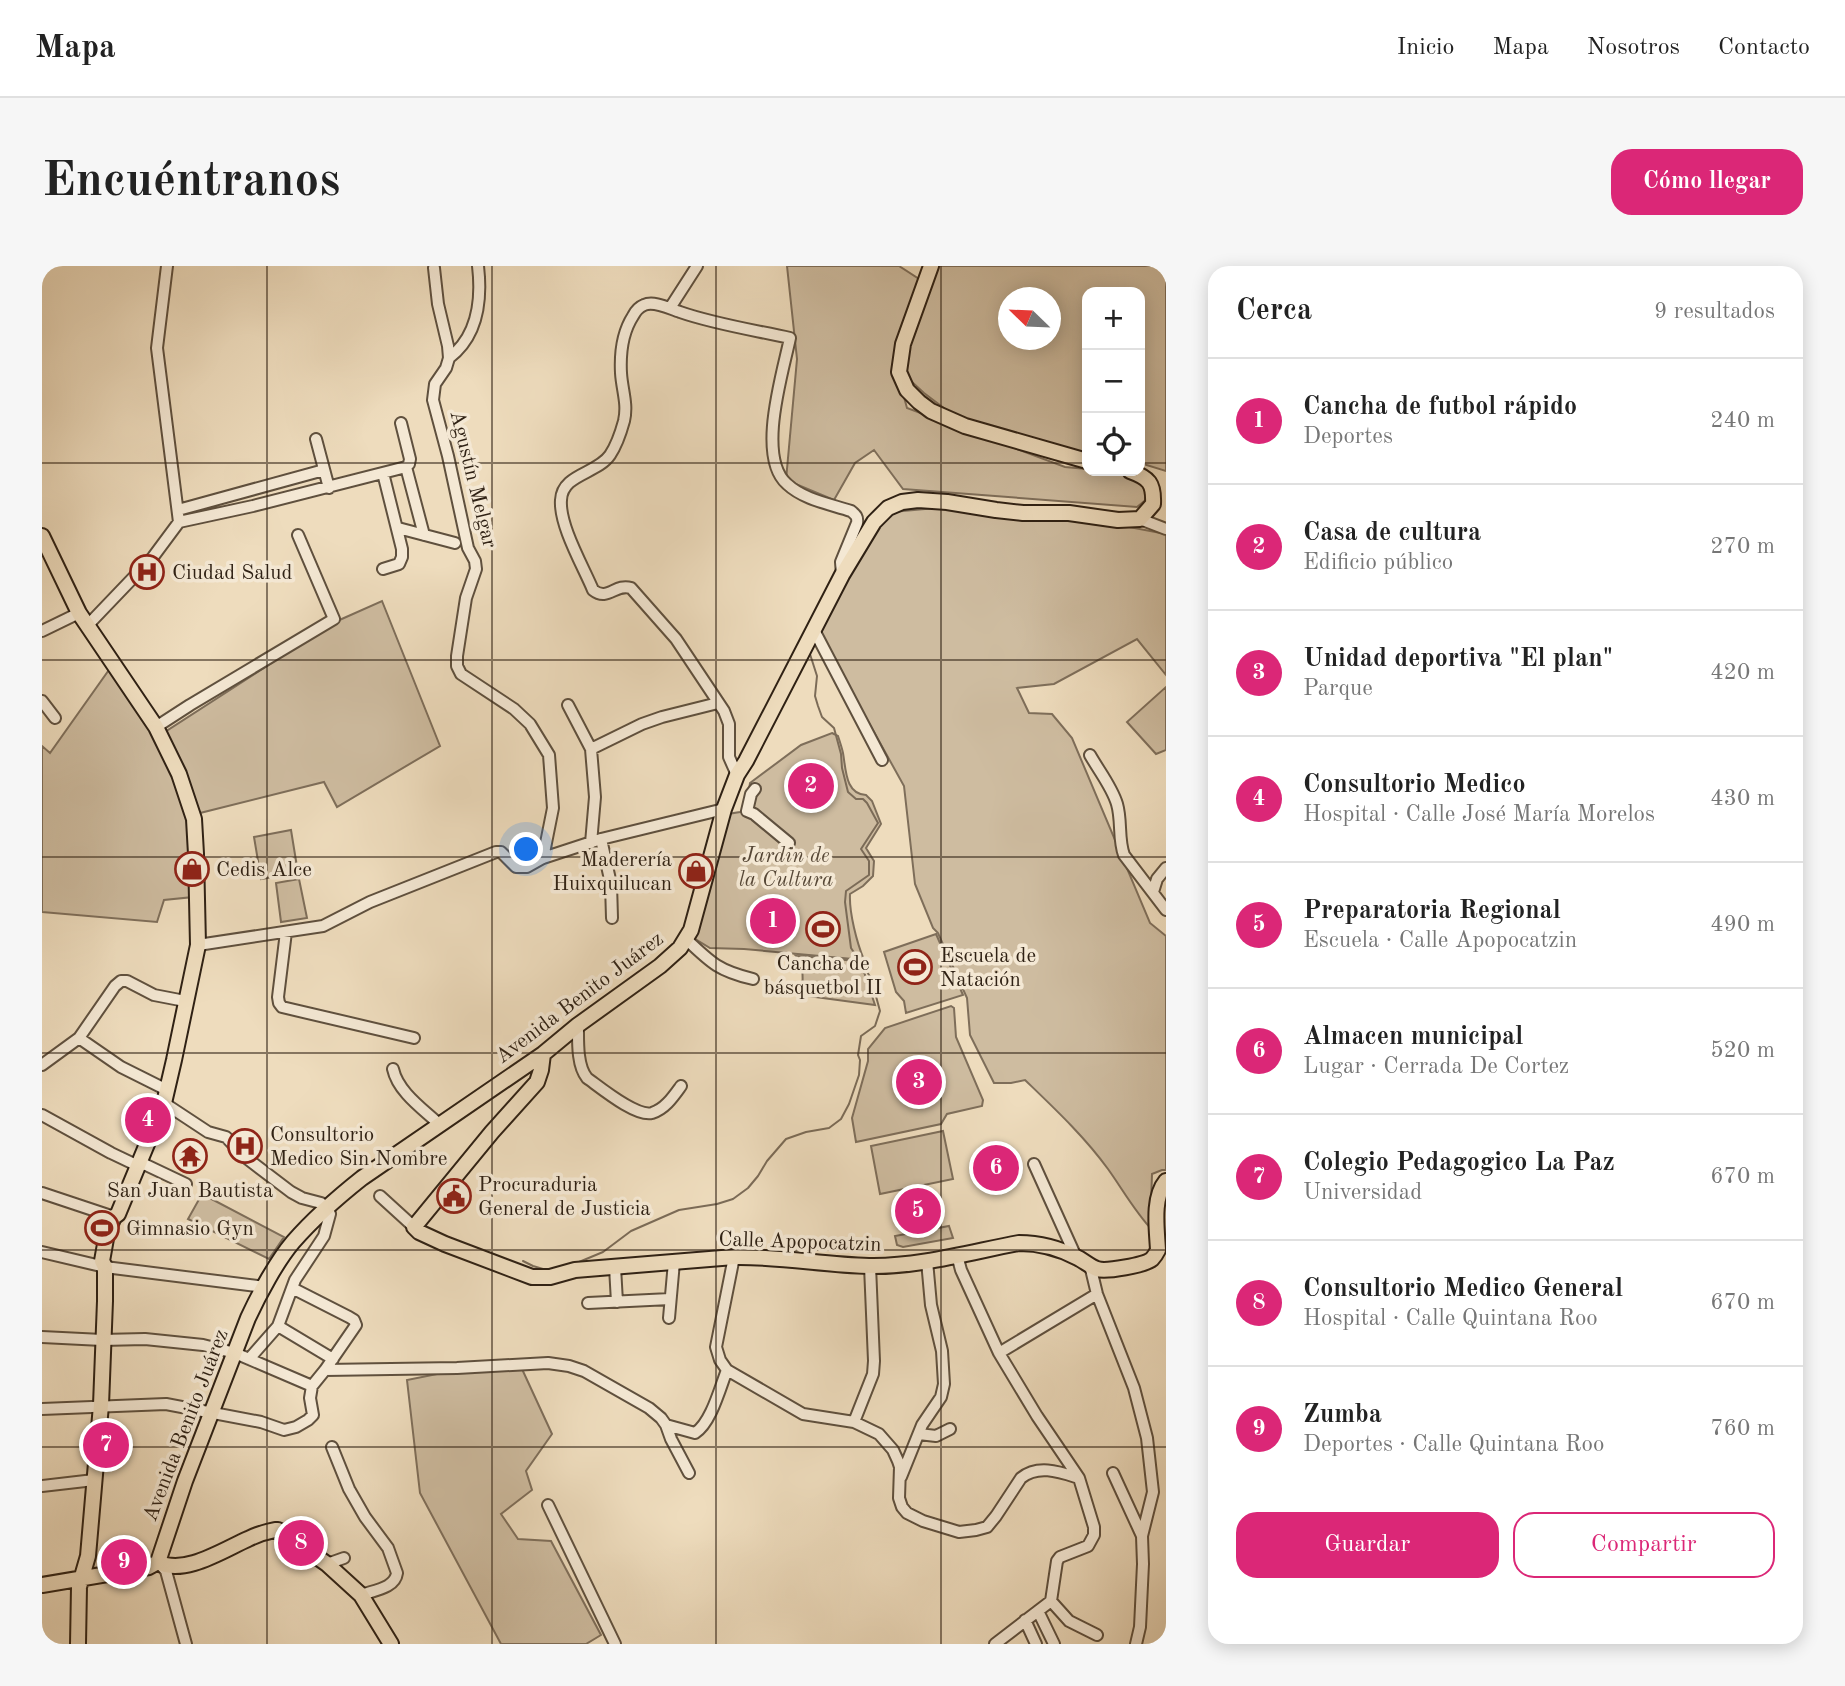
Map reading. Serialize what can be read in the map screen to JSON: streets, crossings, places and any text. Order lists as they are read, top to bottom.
{
  "streets": {
    "main road": ["Avenida Benito Juárez", "Calle Apopocatzin"],
    "street": ["Agustín Melgar"]
  },
  "parks": ["Jardin de la Cultura"],
  "places": {
    "hospital": ["Ciudad Salud", "Consultorio Medico Sin Nombre"],
    "shop": ["Cedis Alce", "Maderería Huixquilucan"],
    "sports": ["Cancha de básquetbol II", "Escuela de Natación", "Gimnasio Gyn"],
    "temple": ["San Juan Bautista"],
    "public building": ["Procuraduria General de Justicia"]
  },
  "north": "top left",
  "page": {
    "header": "Mapa",
    "nav": [
      "Inicio",
      "Mapa",
      "Nosotros",
      "Contacto"
    ],
    "buttons": [
      "Cómo llegar",
      ["Guardar", "Compartir"]
    ],
    "title": "Encuéntranos",
    "heading": ["Cerca", "9 resultados"],
    "map_buttons": ["+", "−"],
    "list": [
      {
        "mark": "1",
        "name": "Cancha de futbol rápido",
        "note": "Deportes",
        "value": "240 m"
      },
      {
        "mark": "2",
        "name": "Casa de cultura",
        "note": "Edificio público",
        "value": "270 m"
      },
      {
        "mark": "3",
        "name": "Unidad deportiva \"El plan\"",
        "note": "Parque",
        "value": "420 m"
      },
      {
        "mark": "4",
        "name": "Consultorio Medico",
        "note": "Hospital · Calle José María Morelos",
        "value": "430 m"
      },
      {
        "mark": "5",
        "name": "Preparatoria Regional",
        "note": "Escuela · Calle Apopocatzin",
        "value": "490 m"
      },
      {
        "mark": "6",
        "name": "Almacen municipal",
        "note": "Lugar · Cerrada De Cortez",
        "value": "520 m"
      },
      {
        "mark": "7",
        "name": "Colegio Pedagogico La Paz",
        "note": "Universidad",
        "value": "670 m"
      },
      {
        "mark": "8",
        "name": "Consultorio Medico General",
        "note": "Hospital · Calle Quintana Roo",
        "value": "670 m"
      },
      {
        "mark": "9",
        "name": "Zumba",
        "note": "Deportes · Calle Quintana Roo",
        "value": "760 m"
      }
    ],
    "pins": [
      "2",
      "1",
      "3",
      "4",
      "6",
      "5",
      "7",
      "8",
      "9"
    ]
  }
}
